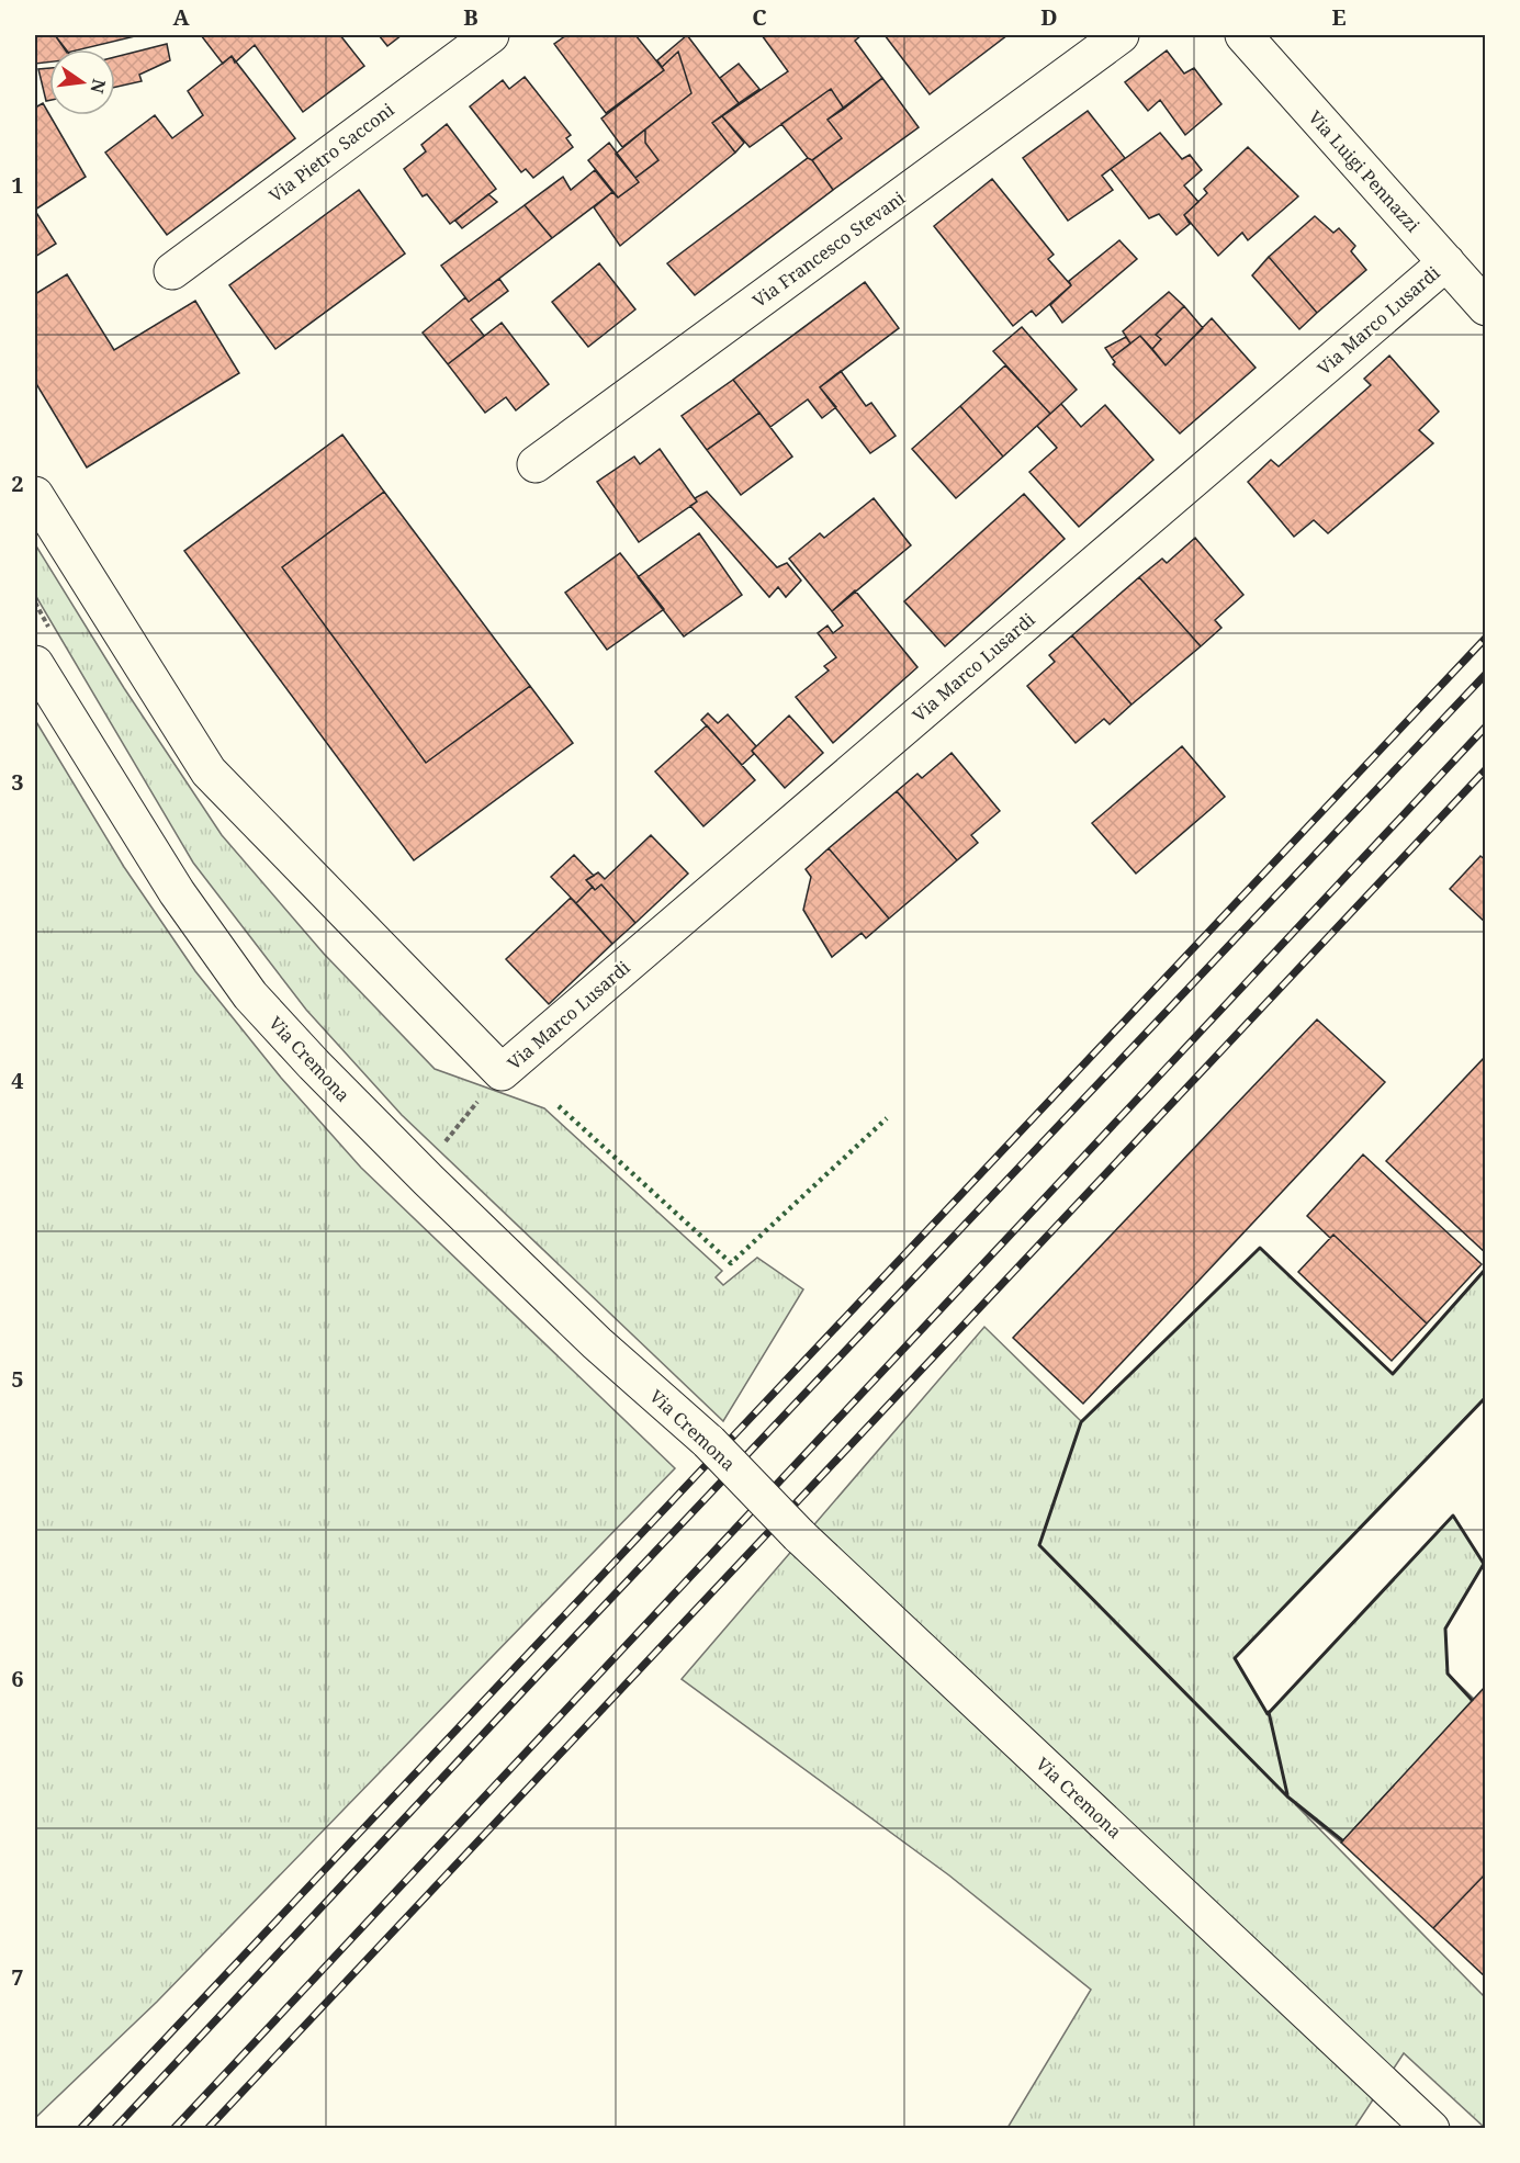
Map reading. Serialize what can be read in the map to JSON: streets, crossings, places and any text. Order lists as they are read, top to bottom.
{
  "streets": {
    "street": [
      "Via Pietro Sacconi",
      "Via Luigi Pennazzi",
      "Via Francesco Stevani",
      "Via Marco Lusardi",
      "Via Cremona"
    ]
  },
  "crossings": [
    ["Via Luigi Pennazzi", "Via Marco Lusardi"]
  ],
  "north": "right",
  "grid": {
    "columns": [
      "A",
      "B",
      "C",
      "D",
      "E"
    ],
    "rows": [
      "1",
      "2",
      "3",
      "4",
      "5",
      "6",
      "7"
    ]
  }
}
